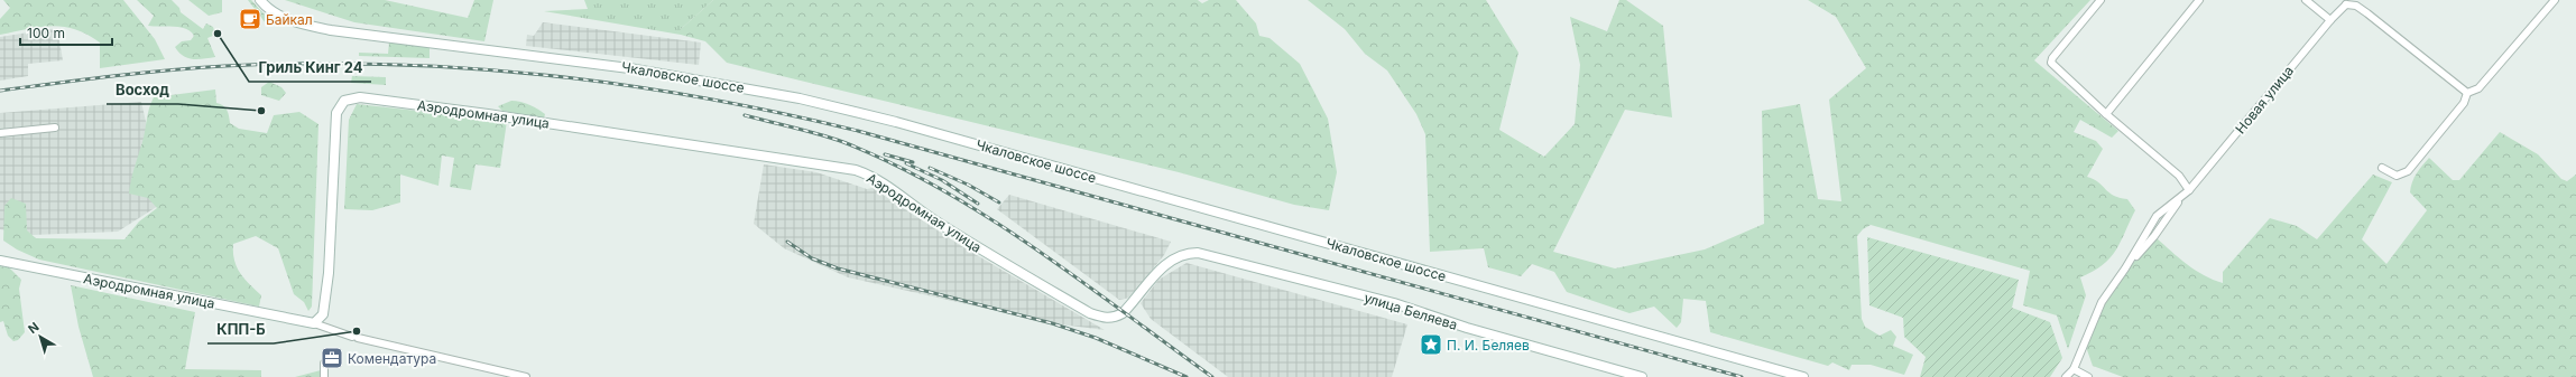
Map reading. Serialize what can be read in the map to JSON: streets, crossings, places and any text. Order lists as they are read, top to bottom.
{
  "streets": {
    "street": [
      "Чкаловское шоссе",
      "Новая улица",
      "Аэродромная улица",
      "улица Беляева"
    ]
  },
  "crossings": [
    ["Аэродромная улица", "улица Беляева"]
  ],
  "places": {
    "cafe": ["Байкал"],
    "other": ["Гриль Кинг 24", "Восход", "КПП-Б"],
    "place": ["П. И. Беляев"],
    "office": ["Комендатура"]
  },
  "scale_bar": "100 m",
  "north": "top left"
}
